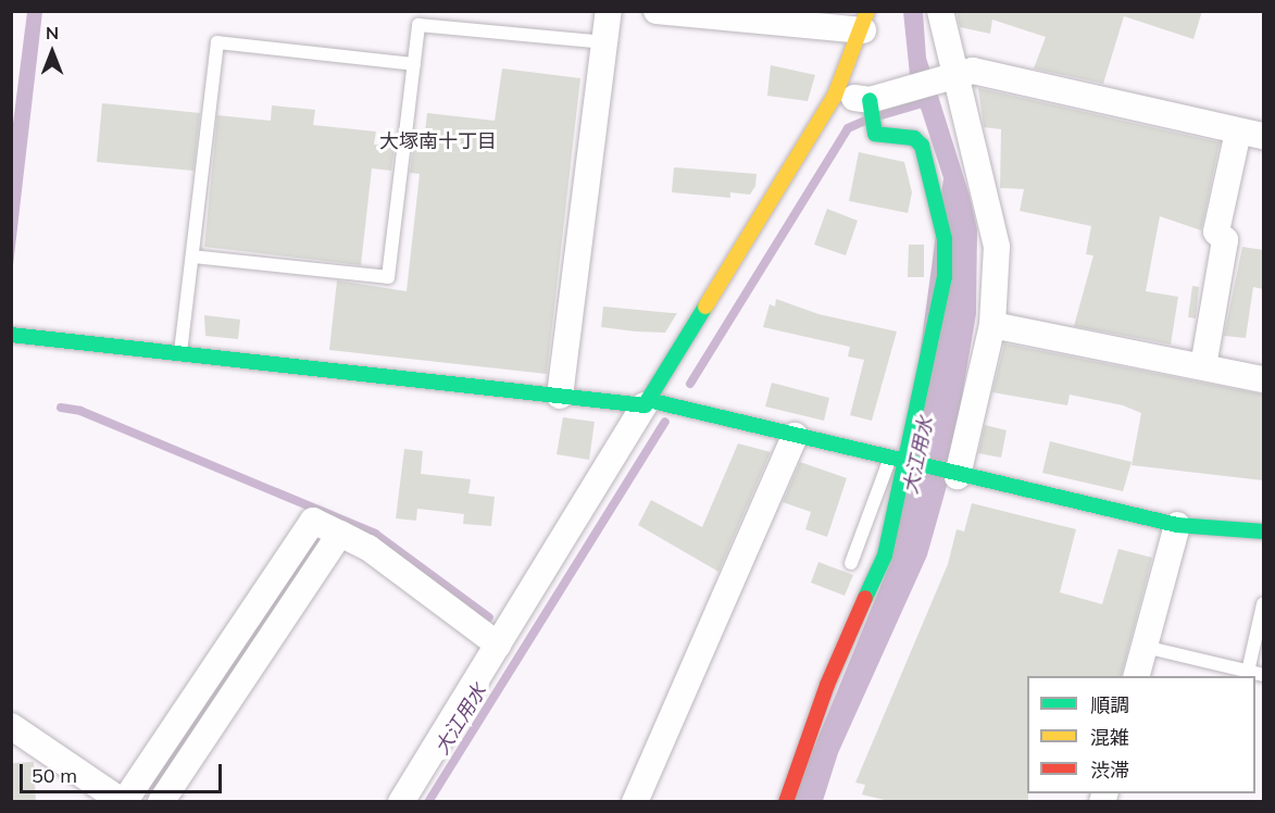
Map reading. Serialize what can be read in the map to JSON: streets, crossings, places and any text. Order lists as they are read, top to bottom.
{
  "districts": ["大塚南十丁目"],
  "water": ["大江用水"],
  "legend": ["順調", "混雑", "渋滞"],
  "scale_bar": "50 m",
  "north": "top"
}
